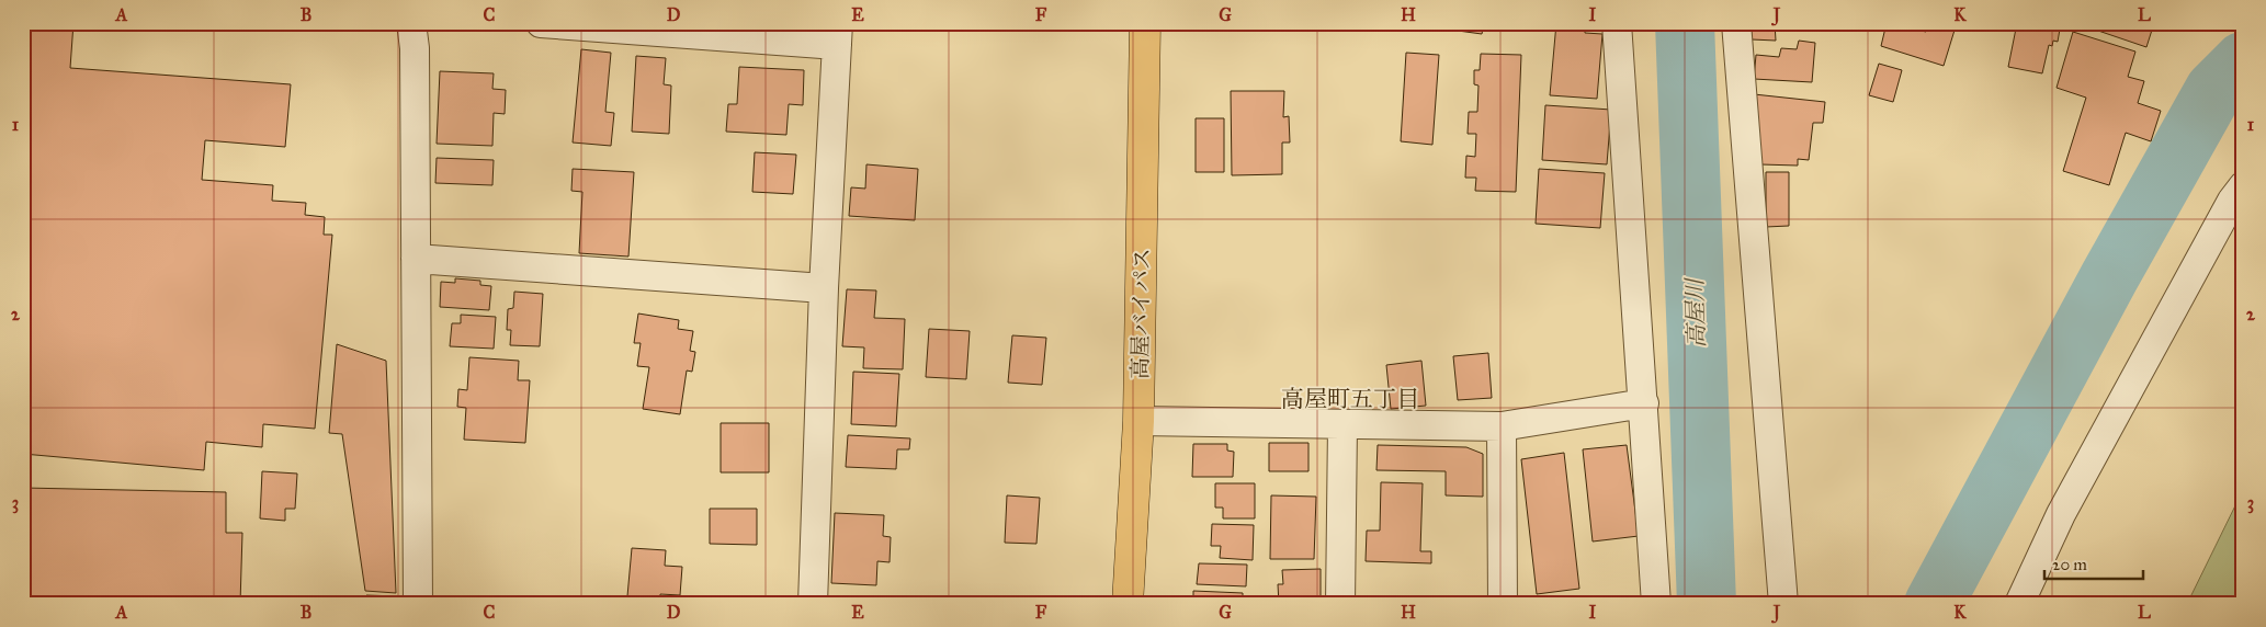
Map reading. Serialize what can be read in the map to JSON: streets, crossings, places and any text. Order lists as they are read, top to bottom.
{
  "streets": {
    "highway": ["高屋バイパス"]
  },
  "districts": ["高屋町五丁目"],
  "water": ["高屋川"],
  "scale_bar": "20 m",
  "grid": {
    "columns": [
      "A",
      "B",
      "C",
      "D",
      "E",
      "F",
      "G",
      "H",
      "I",
      "J",
      "K",
      "L"
    ],
    "rows": ["1", "2", "3"]
  }
}
